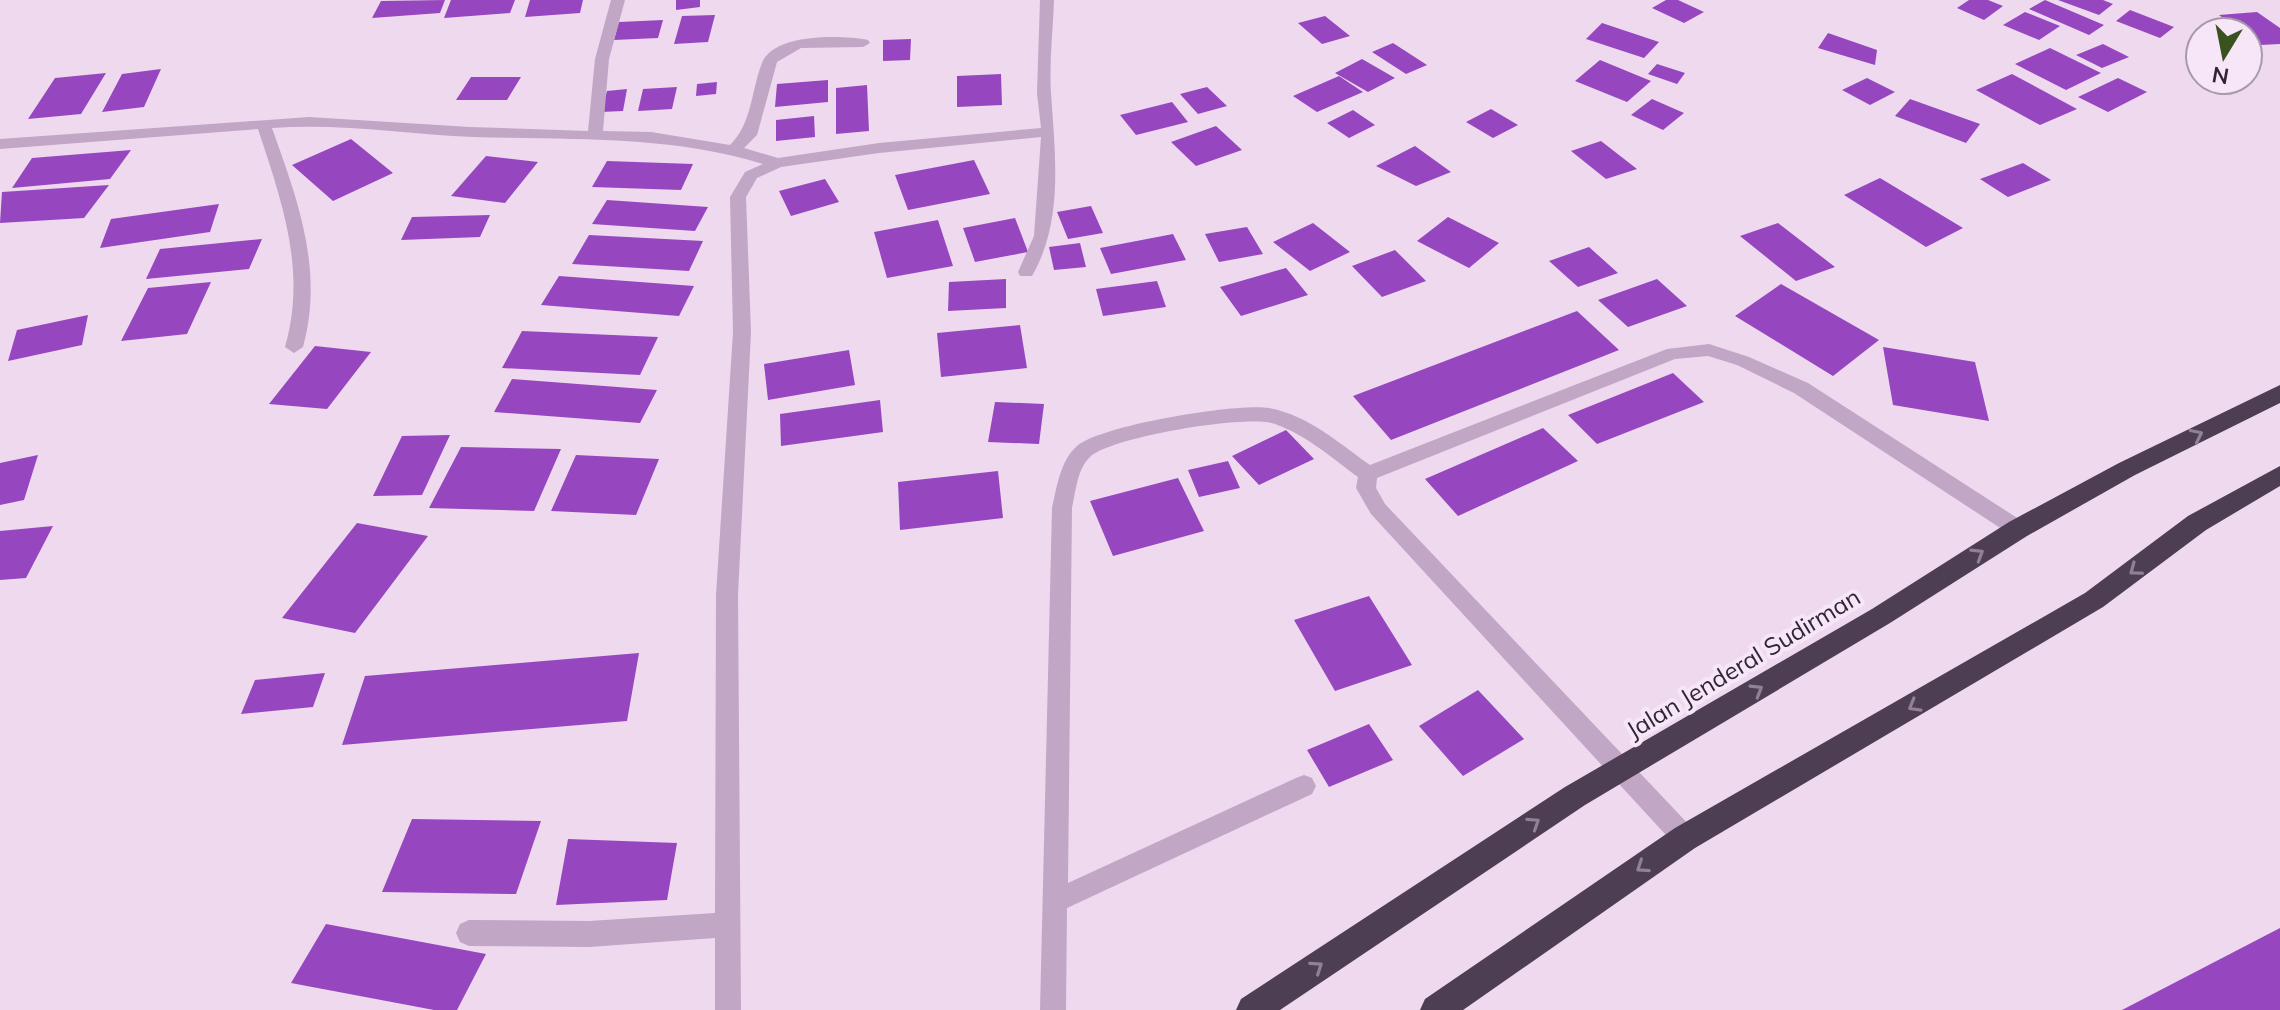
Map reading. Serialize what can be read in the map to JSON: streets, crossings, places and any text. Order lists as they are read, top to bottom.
{
  "streets": {
    "highway": ["Jalan Jenderal Sudirman"]
  },
  "north": "bottom"
}
